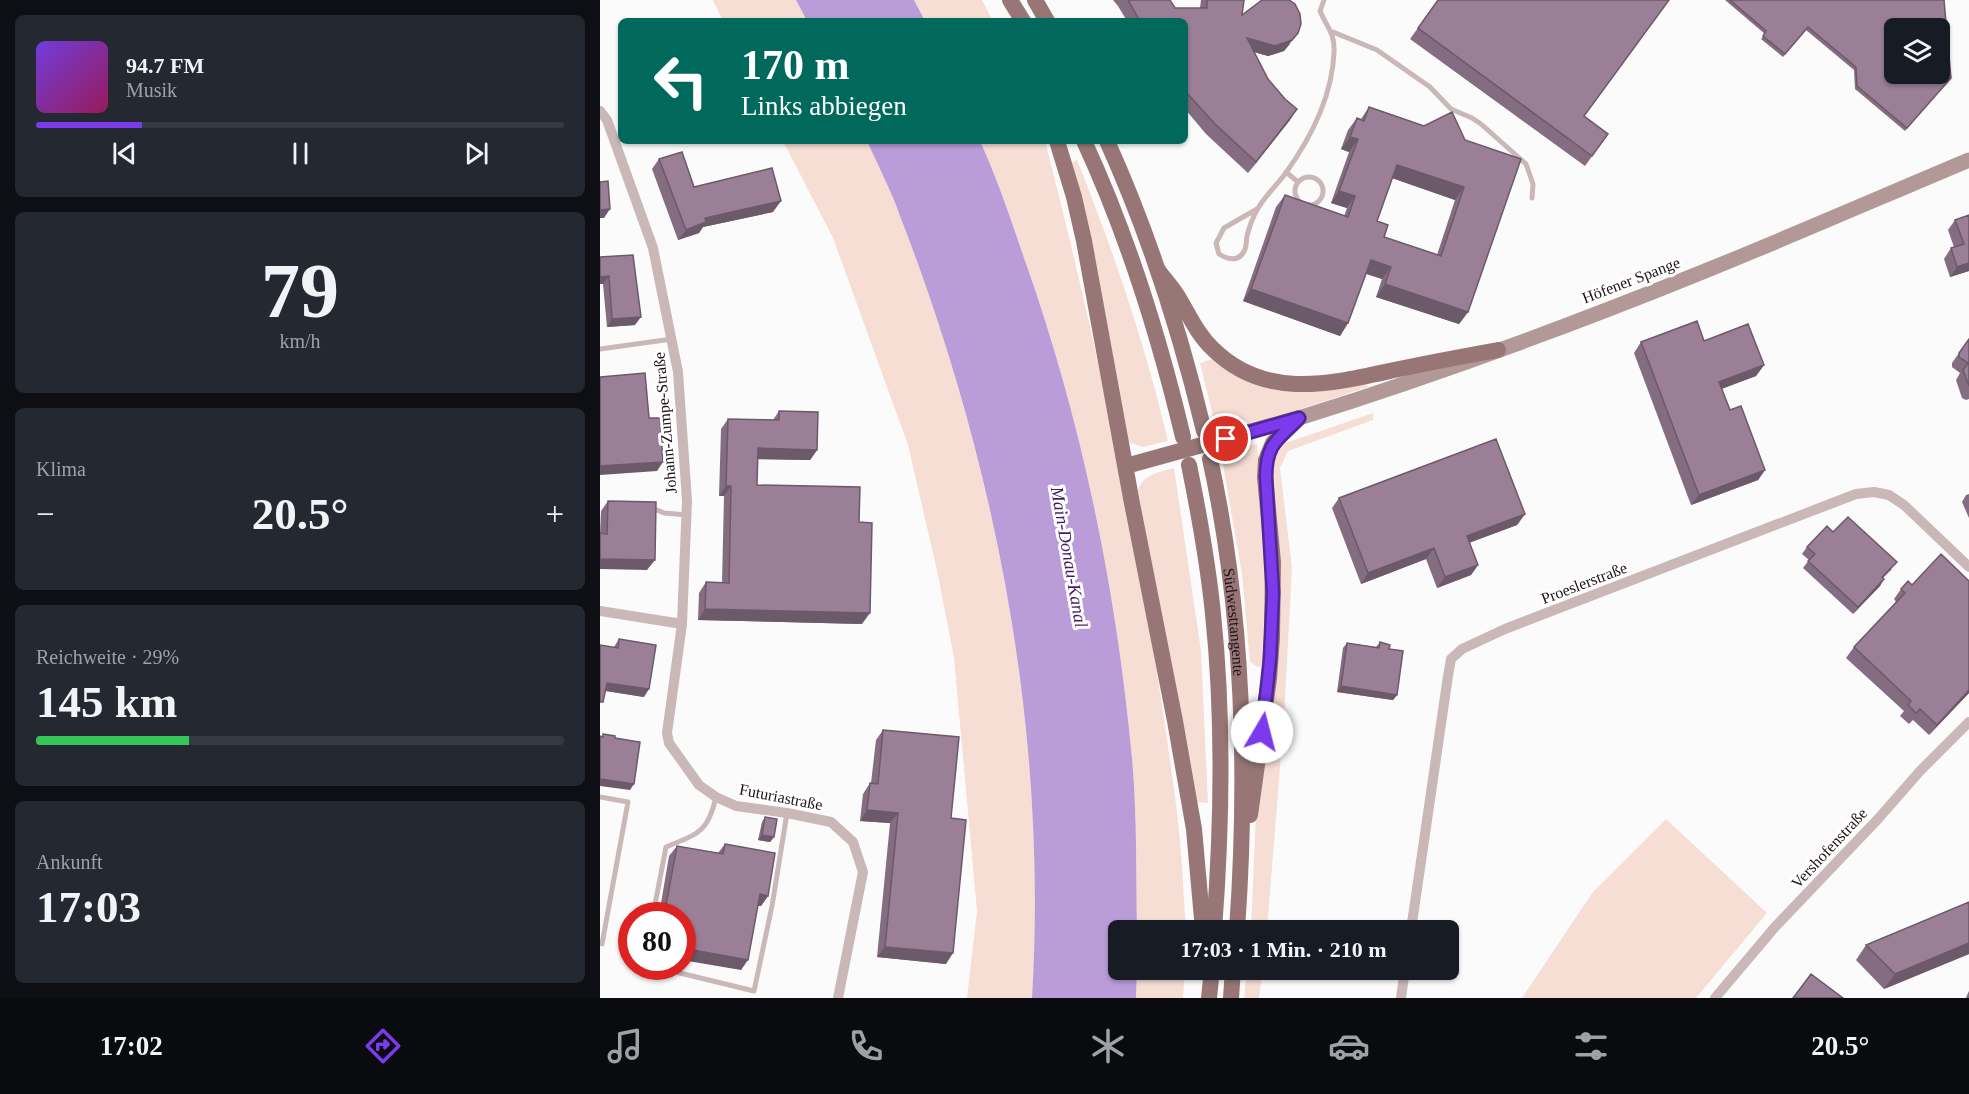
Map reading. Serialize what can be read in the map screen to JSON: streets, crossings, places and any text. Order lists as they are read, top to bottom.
{
  "streets": {
    "highway": ["Südwesttangente"],
    "main road": ["Höfener Spange"],
    "street": [
      "Johann-Zumpe-Straße",
      "Proeslerstraße",
      "Futuriastraße",
      "Vershofenstraße"
    ]
  },
  "crossings": [
    ["Johann-Zumpe-Straße", "Futuriastraße"]
  ],
  "water": ["Main-Donau-Kanal"],
  "page": {
    "turn": ["170 m", "Links abbiegen"],
    "song": ["94.7 FM", "Musik"],
    "tile": [
      ["79", "km/h"],
      "Klima",
      ["Reichweite · 29%", "145 km"],
      ["Ankunft", "17:03"]
    ],
    "heat": ["−", "20.5°", "+"],
    "limit": "80",
    "trip": "17:03 · 1 Min. · 210 m",
    "tabs": ["17:02", "20.5°"]
  }
}
